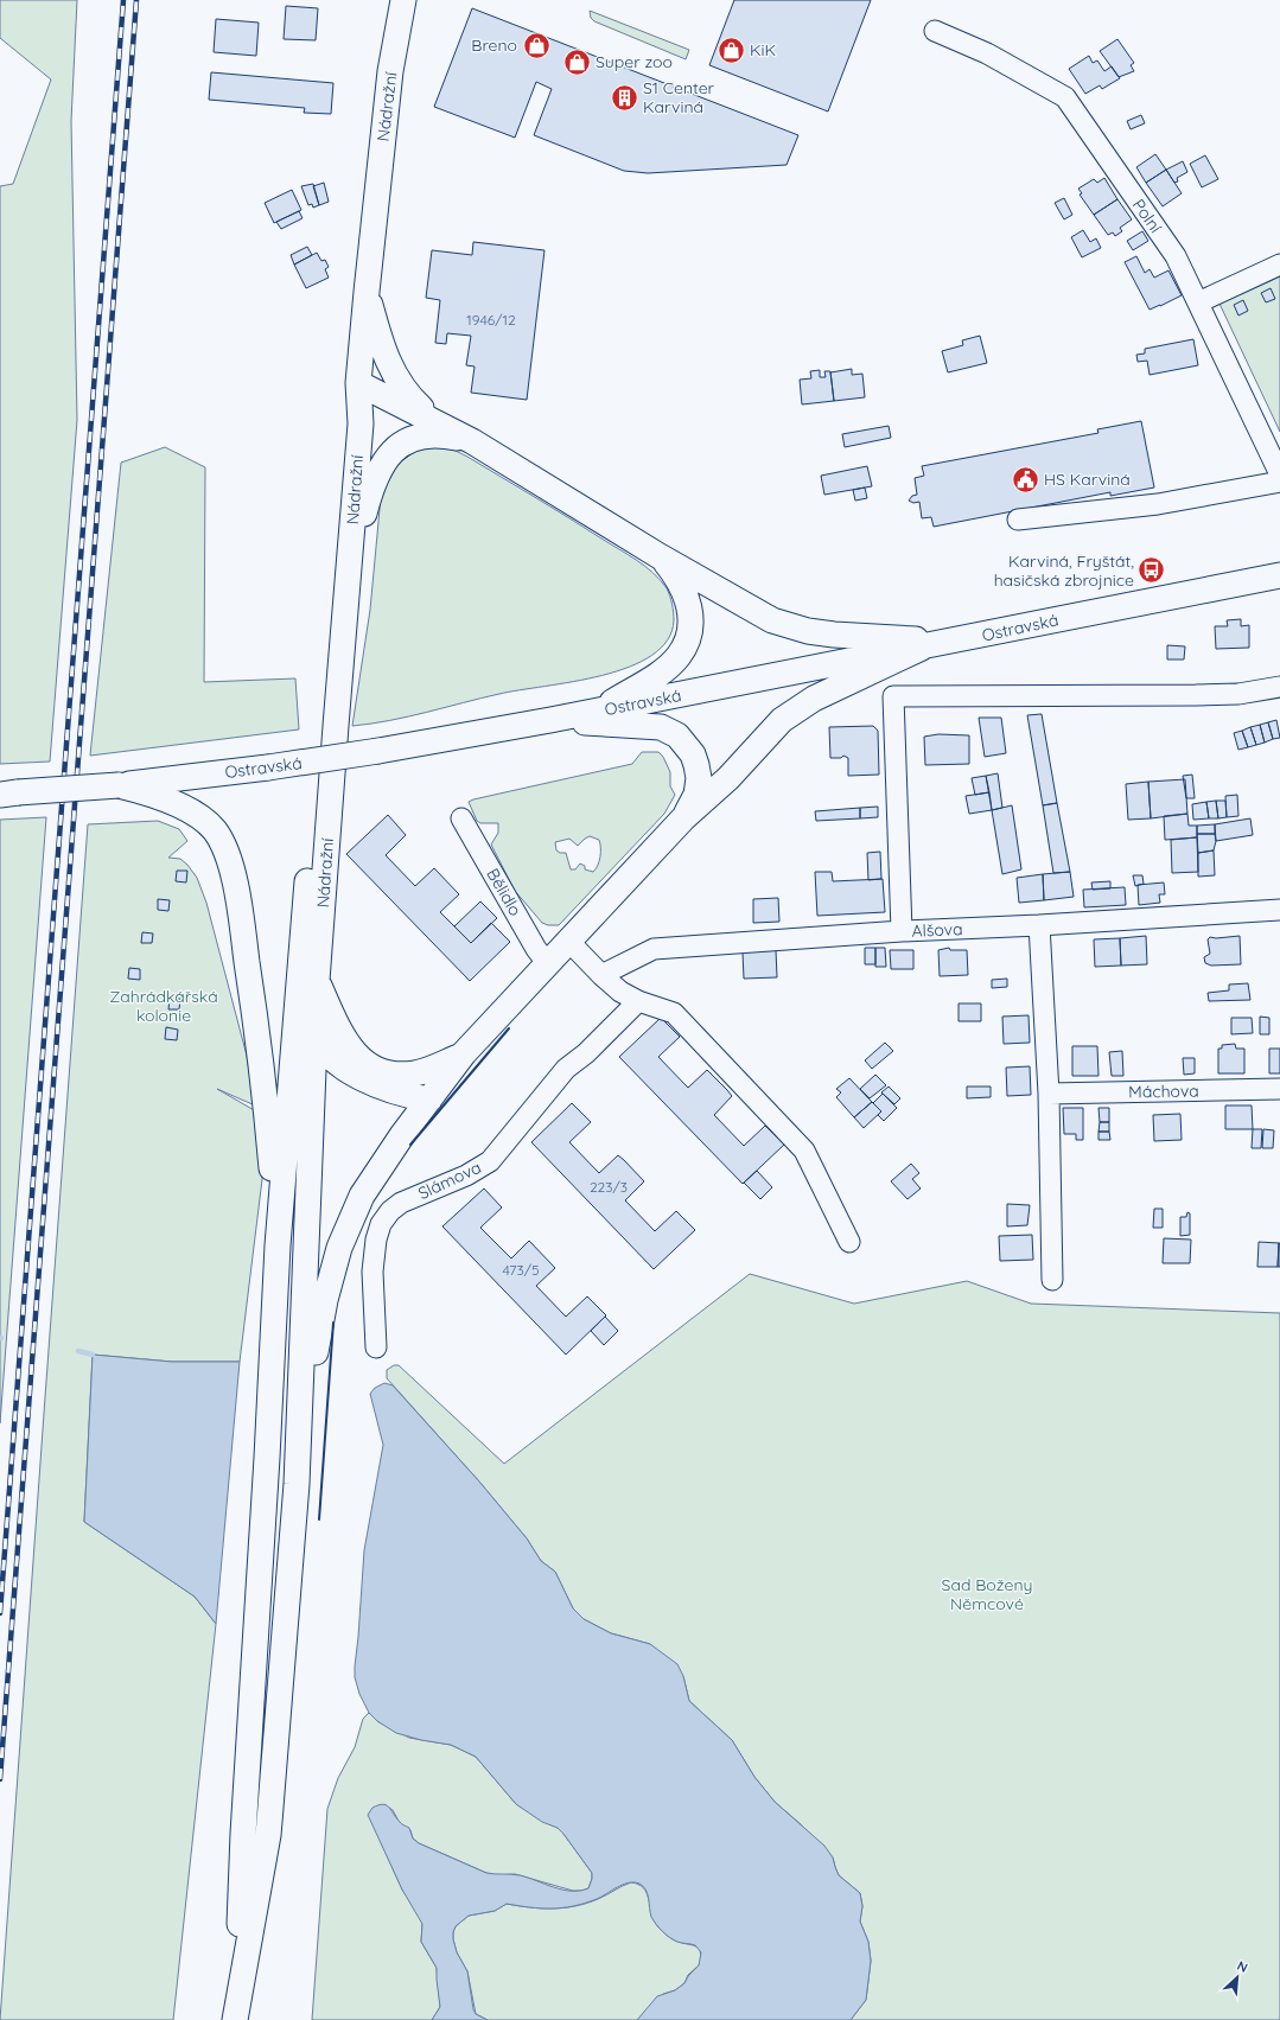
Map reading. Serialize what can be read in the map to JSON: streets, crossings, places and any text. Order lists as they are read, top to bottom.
{
  "streets": {
    "main road": ["Nádražní", "Ostravská"],
    "street": [
      "Polní",
      "Bělidlo",
      "Alšova",
      "Máchova",
      "Slámova"
    ]
  },
  "parks": ["Zahrádkářská kolonie", "Sad Boženy Němcové"],
  "places": {
    "shop": ["Breno", "KiK", "Super zoo"],
    "building": ["S1 Center Karviná"],
    "public building": ["HS Karviná"],
    "bus stop": ["Karviná, Fryštát, hasičská zbrojnice"]
  },
  "house_numbers": ["1946/12", "223/3", "473/5"],
  "north": "top right"
}
